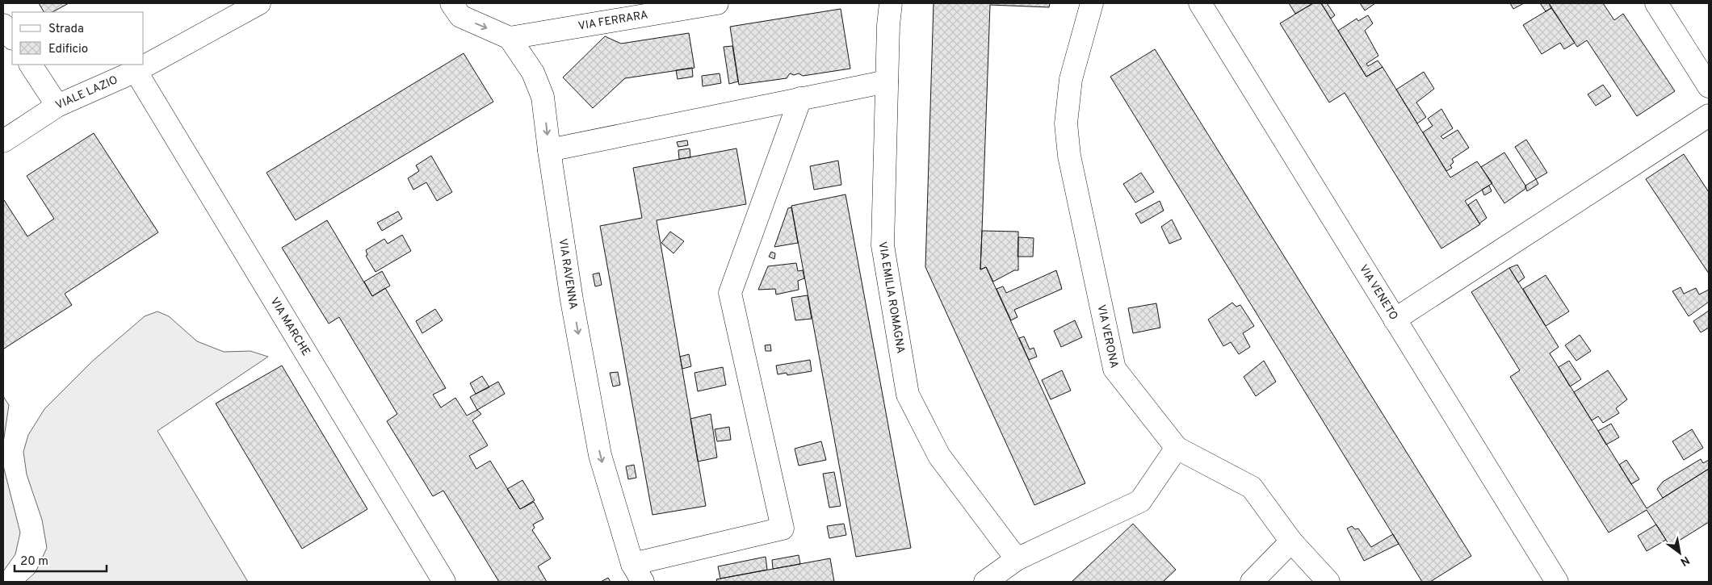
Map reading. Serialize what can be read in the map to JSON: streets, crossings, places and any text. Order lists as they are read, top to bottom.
{
  "streets": {
    "street": [
      "VIA FERRARA",
      "VIALE LAZIO",
      "VIA RAVENNA",
      "VIA VENETO",
      "VIA EMILIA ROMAGNA",
      "VIA MARCHE",
      "VIA VERONA"
    ]
  },
  "crossings": [
    ["VIA FERRARA", "VIA RAVENNA"],
    ["VIALE LAZIO", "VIA MARCHE"]
  ],
  "one_way": ["VIA RAVENNA"],
  "legend": ["Strada", "Edificio"],
  "scale_bar": "20 m",
  "north": "bottom right"
}
